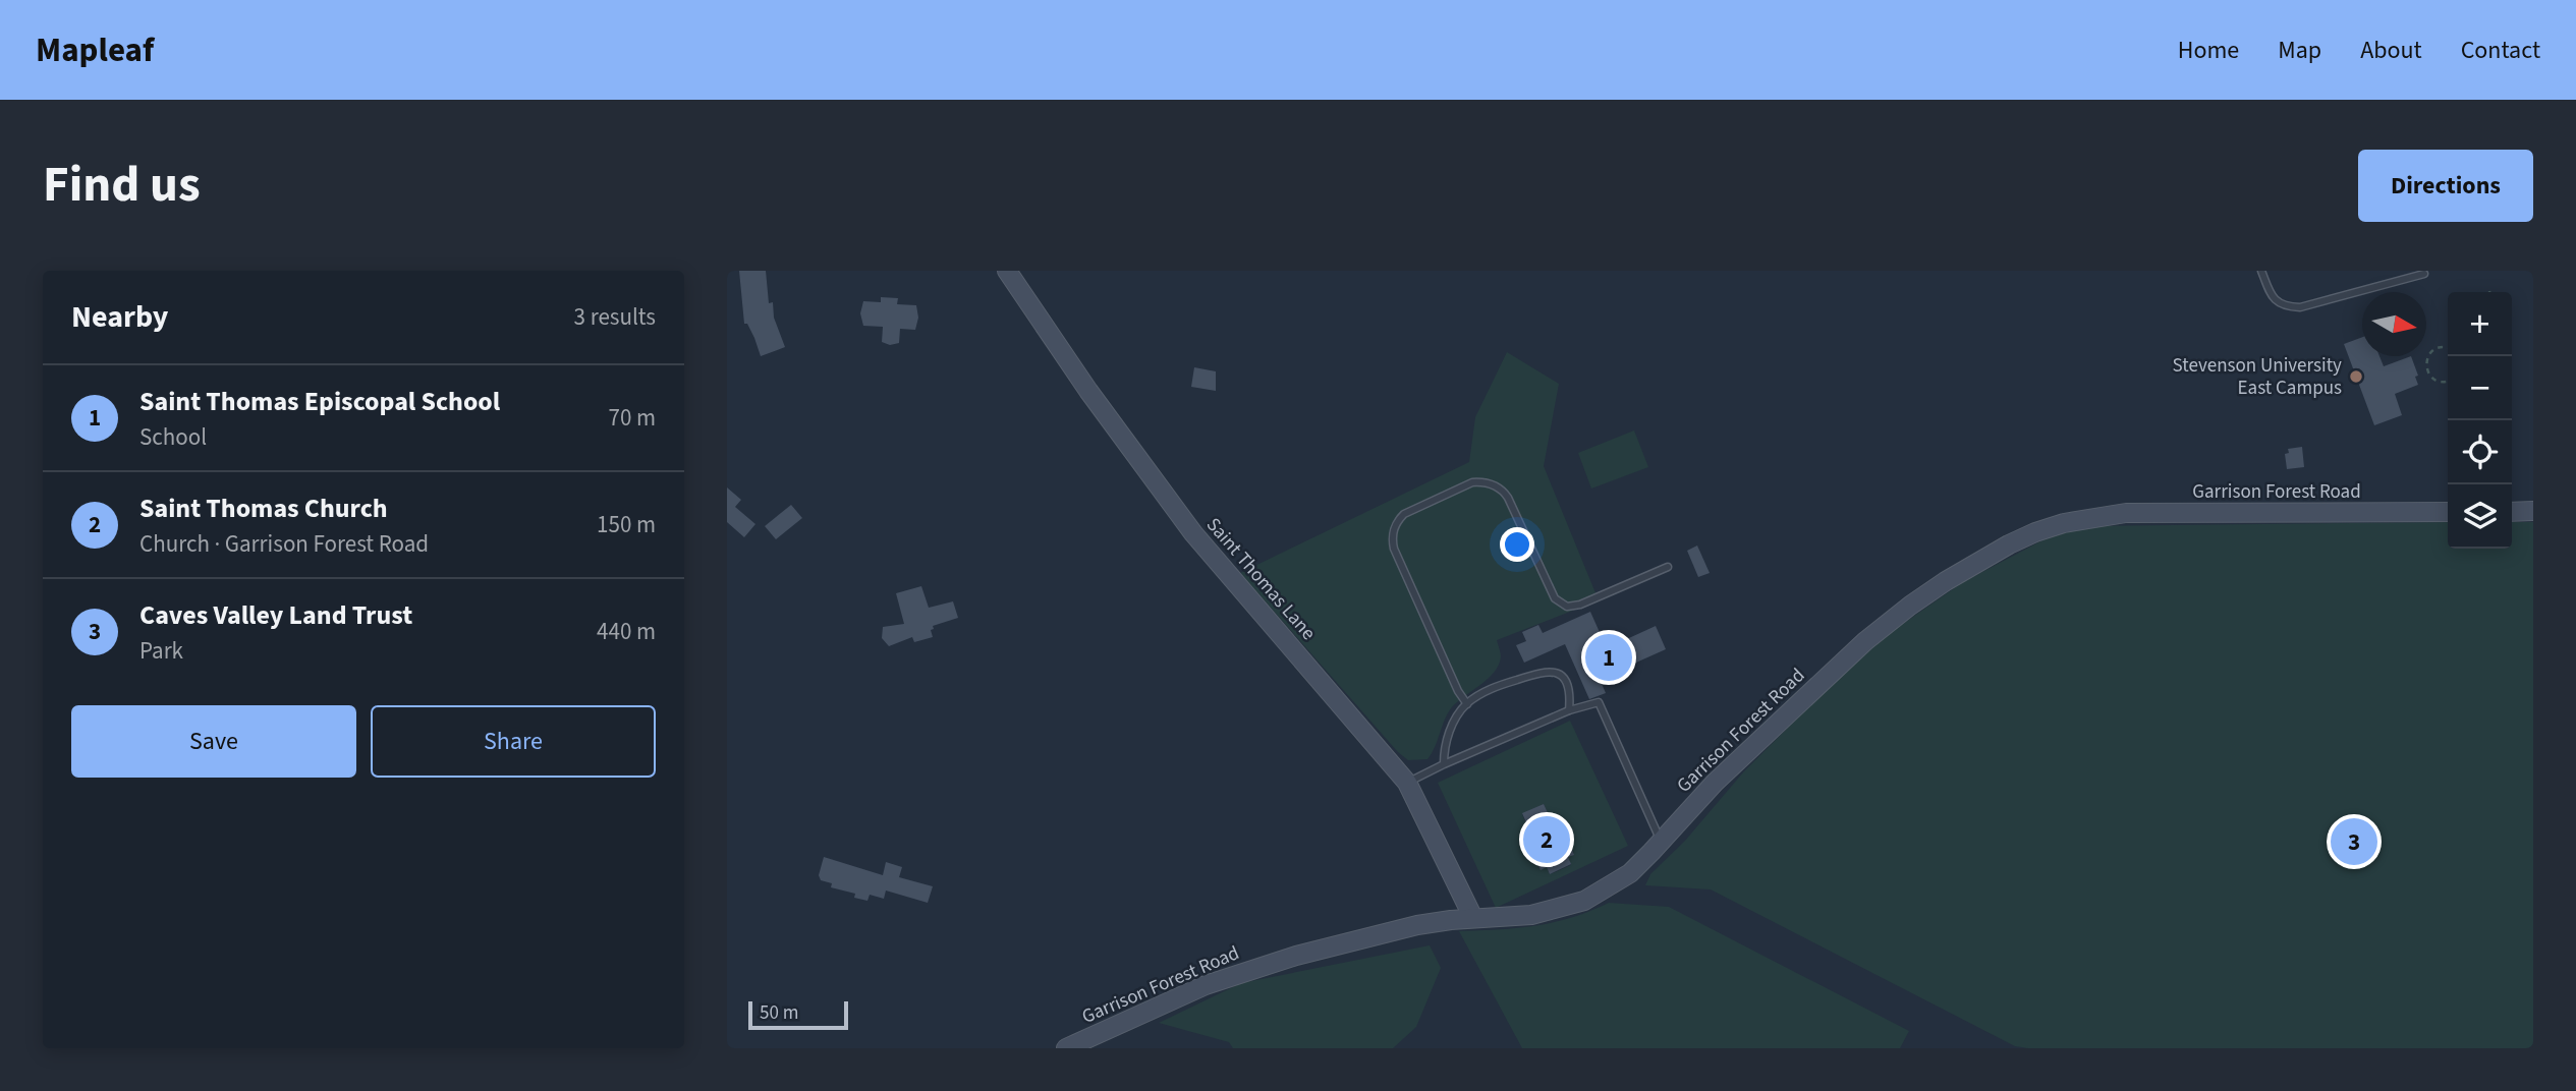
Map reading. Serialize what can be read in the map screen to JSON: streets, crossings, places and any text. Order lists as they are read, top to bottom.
{
  "streets": {
    "main road": ["Garrison Forest Road", "Saint Thomas Lane"]
  },
  "crossings": [
    ["Garrison Forest Road", "Saint Thomas Lane"]
  ],
  "places": ["Stevenson University East Campus"],
  "scale_bar": "50 m",
  "north": "right",
  "page": {
    "header": "Mapleaf",
    "nav": [
      "Home",
      "Map",
      "About",
      "Contact"
    ],
    "title": "Find us",
    "buttons": [
      "Directions",
      ["Save", "Share"]
    ],
    "heading": ["Nearby", "3 results"],
    "map_buttons": ["+", "−"],
    "list": [
      {
        "mark": "1",
        "name": "Saint Thomas Episcopal School",
        "note": "School",
        "value": "70 m"
      },
      {
        "mark": "2",
        "name": "Saint Thomas Church",
        "note": "Church · Garrison Forest Road",
        "value": "150 m"
      },
      {
        "mark": "3",
        "name": "Caves Valley Land Trust",
        "note": "Park",
        "value": "440 m"
      }
    ],
    "pins": ["1", "2", "3"],
    "scale": "50 m"
  }
}
